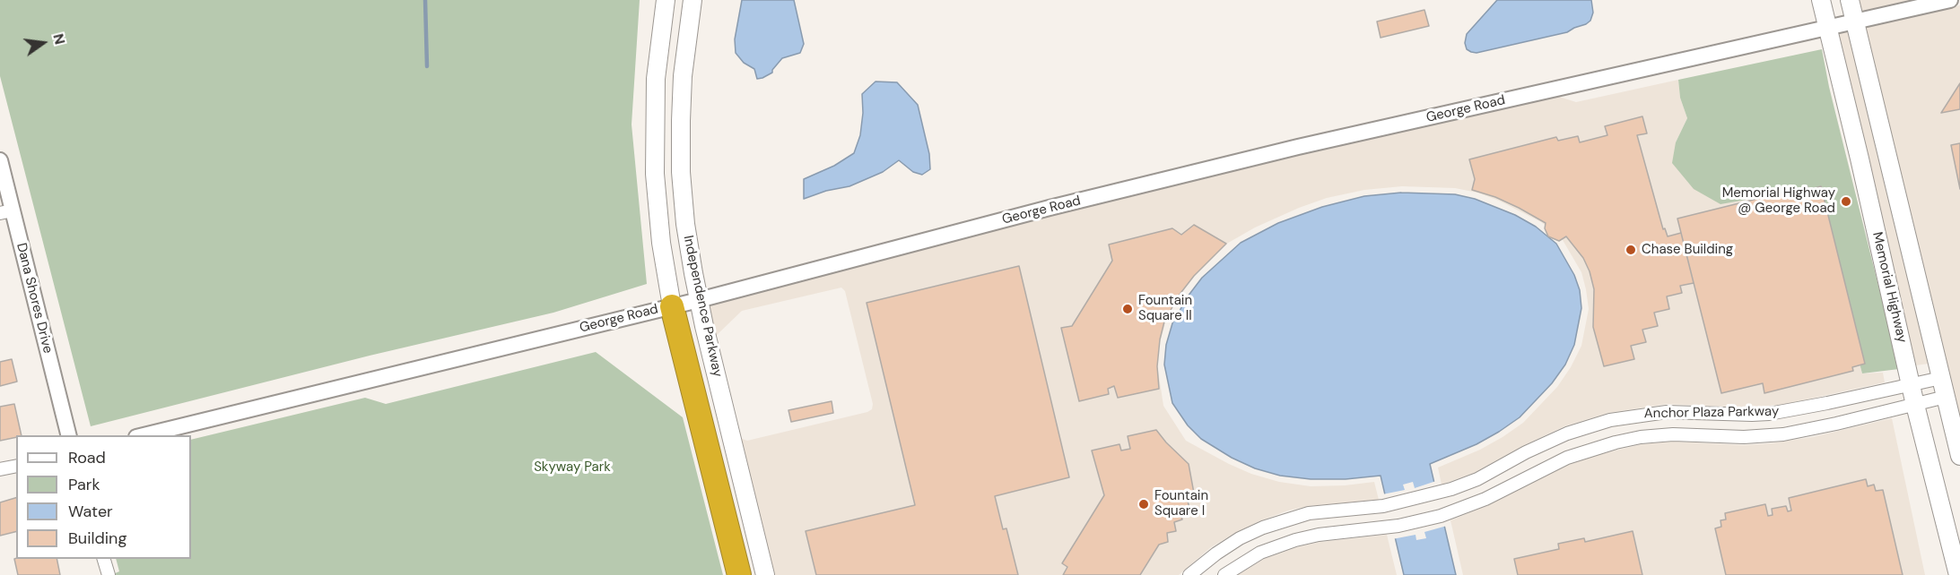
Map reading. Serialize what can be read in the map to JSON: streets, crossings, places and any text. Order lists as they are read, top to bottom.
{
  "streets": {
    "main road": ["Memorial Highway", "Independence Parkway"],
    "street": ["George Road", "Dana Shores Drive", "Anchor Plaza Parkway"]
  },
  "crossings": [
    ["George Road", "Memorial Highway"],
    ["George Road", "Independence Parkway"],
    ["Memorial Highway", "Anchor Plaza Parkway"]
  ],
  "parks": ["Skyway Park"],
  "places": [
    "Memorial Highway @ George Road",
    "Chase Building",
    "Fountain Square II",
    "Fountain Square I"
  ],
  "legend": [
    "Road",
    "Park",
    "Water",
    "Building"
  ],
  "north": "right"
}
